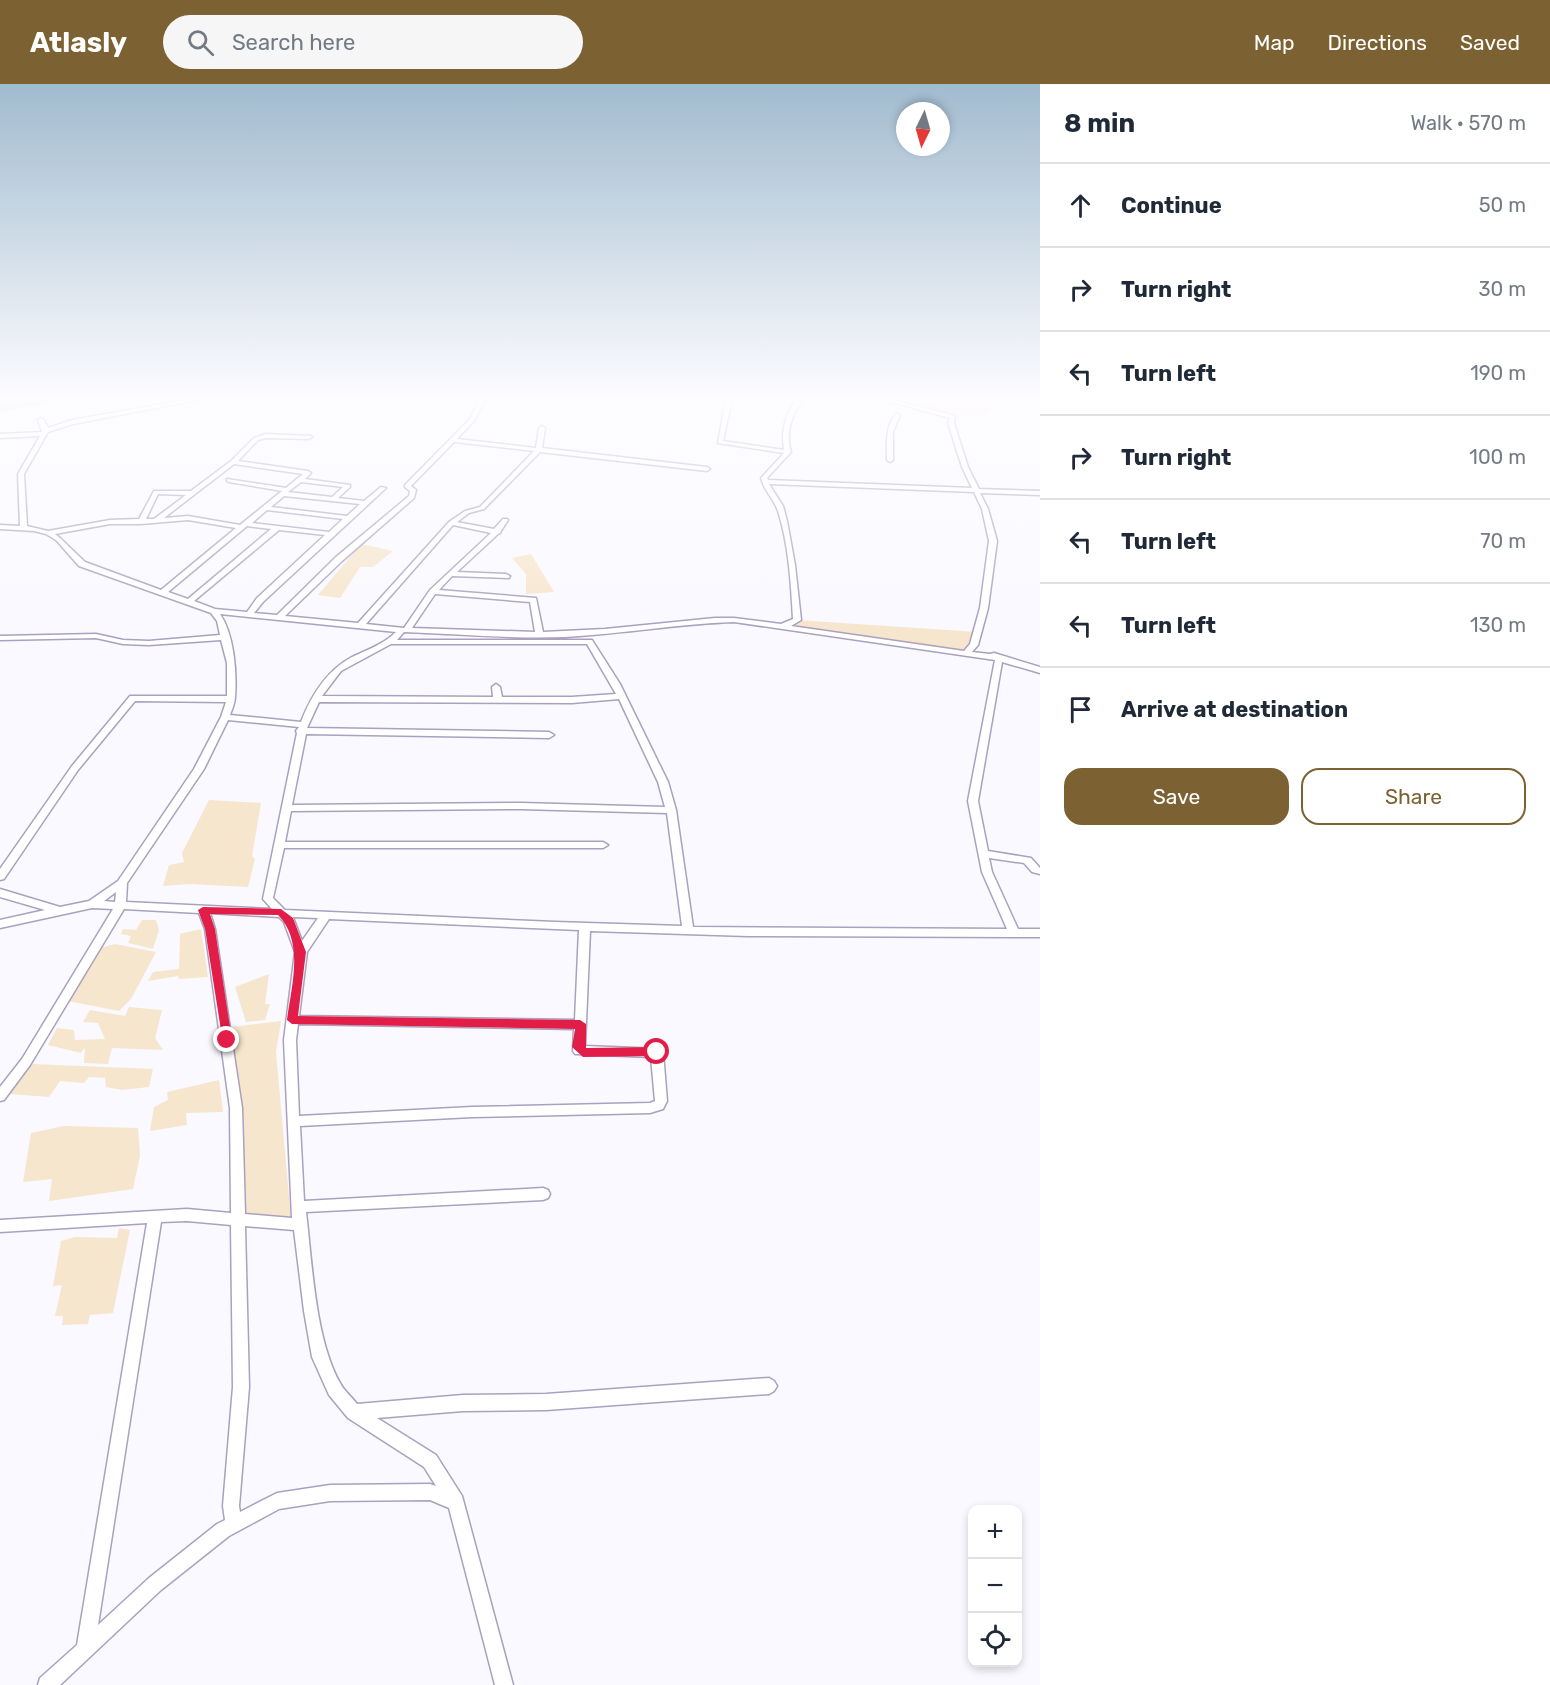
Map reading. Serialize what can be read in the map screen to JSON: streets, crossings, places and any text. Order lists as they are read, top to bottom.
{
  "north": "bottom",
  "page": {
    "header": "Atlasly",
    "search": "Search here",
    "nav": ["Map", "Directions", "Saved"],
    "heading": ["8 min", "Walk · 570 m"],
    "list": [
      ["Continue", "50 m"],
      ["Turn right", "30 m"],
      ["Turn left", "190 m"],
      ["Turn right", "100 m"],
      ["Turn left", "70 m"],
      ["Turn left", "130 m"],
      "Arrive at destination"
    ],
    "buttons": ["Save", "Share"],
    "map_buttons": ["+", "−"]
  }
}
